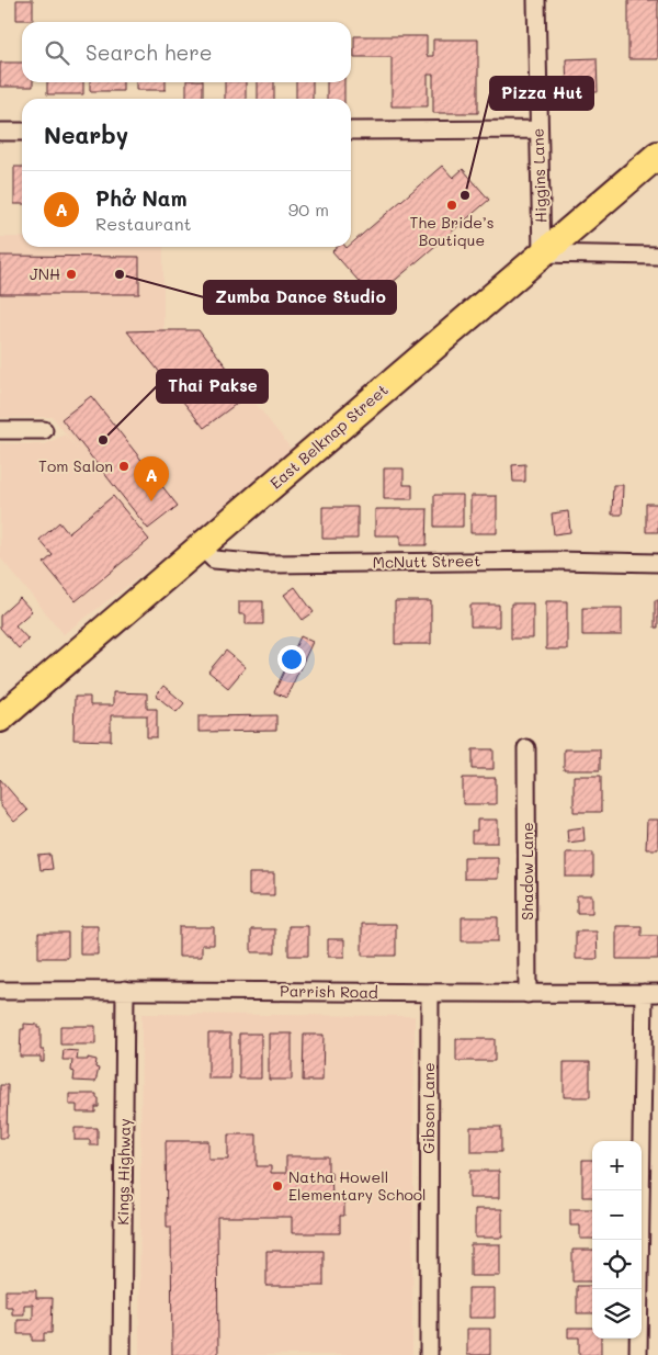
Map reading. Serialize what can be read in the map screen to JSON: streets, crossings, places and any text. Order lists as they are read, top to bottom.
{
  "streets": {
    "main road": ["East Belknap Street"],
    "street": [
      "Higgins Lane",
      "McNutt Street",
      "Shadow Lane",
      "Parrish Road",
      "Gibson Lane",
      "Kings Highway"
    ]
  },
  "crossings": [
    ["Higgins Lane", "East Belknap Street"],
    ["East Belknap Street", "McNutt Street"],
    ["Shadow Lane", "Parrish Road"],
    ["Parrish Road", "Gibson Lane"],
    ["Parrish Road", "Kings Highway"]
  ],
  "places": [
    "Pizza Hut",
    "The Bride’s Boutique",
    "JNH",
    "Zumba Dance Studio",
    "Thai Pakse",
    "Tom Salon",
    "Natha Howell Elementary School"
  ],
  "page": {
    "search": "Search here",
    "heading": "Nearby",
    "list": [
      {
        "mark": "A",
        "name": "Phở Nam",
        "note": "Restaurant",
        "value": "90 m"
      }
    ],
    "pins": "A",
    "map_buttons": ["+", "−"]
  }
}
